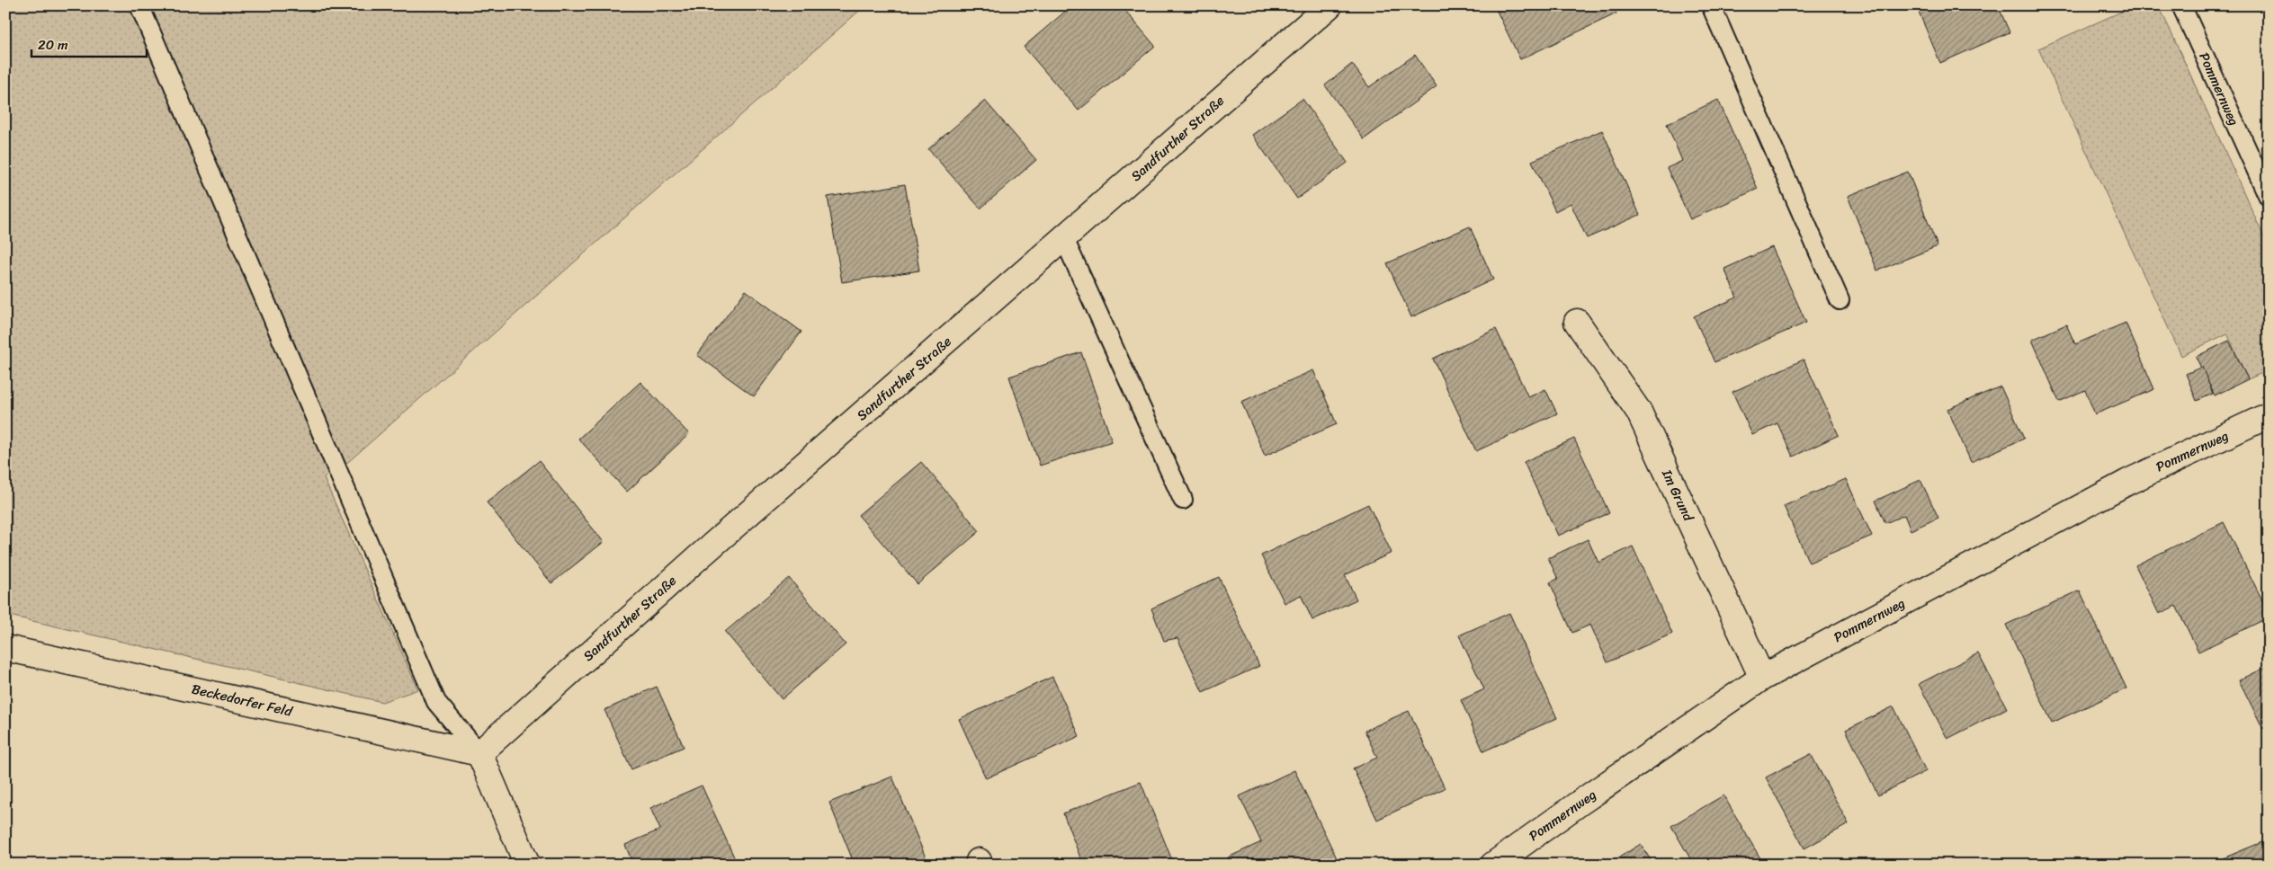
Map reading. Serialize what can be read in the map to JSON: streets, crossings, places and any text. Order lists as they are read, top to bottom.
{
  "streets": {
    "street": [
      "Pommernweg",
      "Sandfurther Straße",
      "Im Grund",
      "Beckedorfer Feld"
    ]
  },
  "crossings": [
    ["Pommernweg", "Im Grund"],
    ["Sandfurther Straße", "Beckedorfer Feld"]
  ],
  "scale_bar": "20 m"
}
